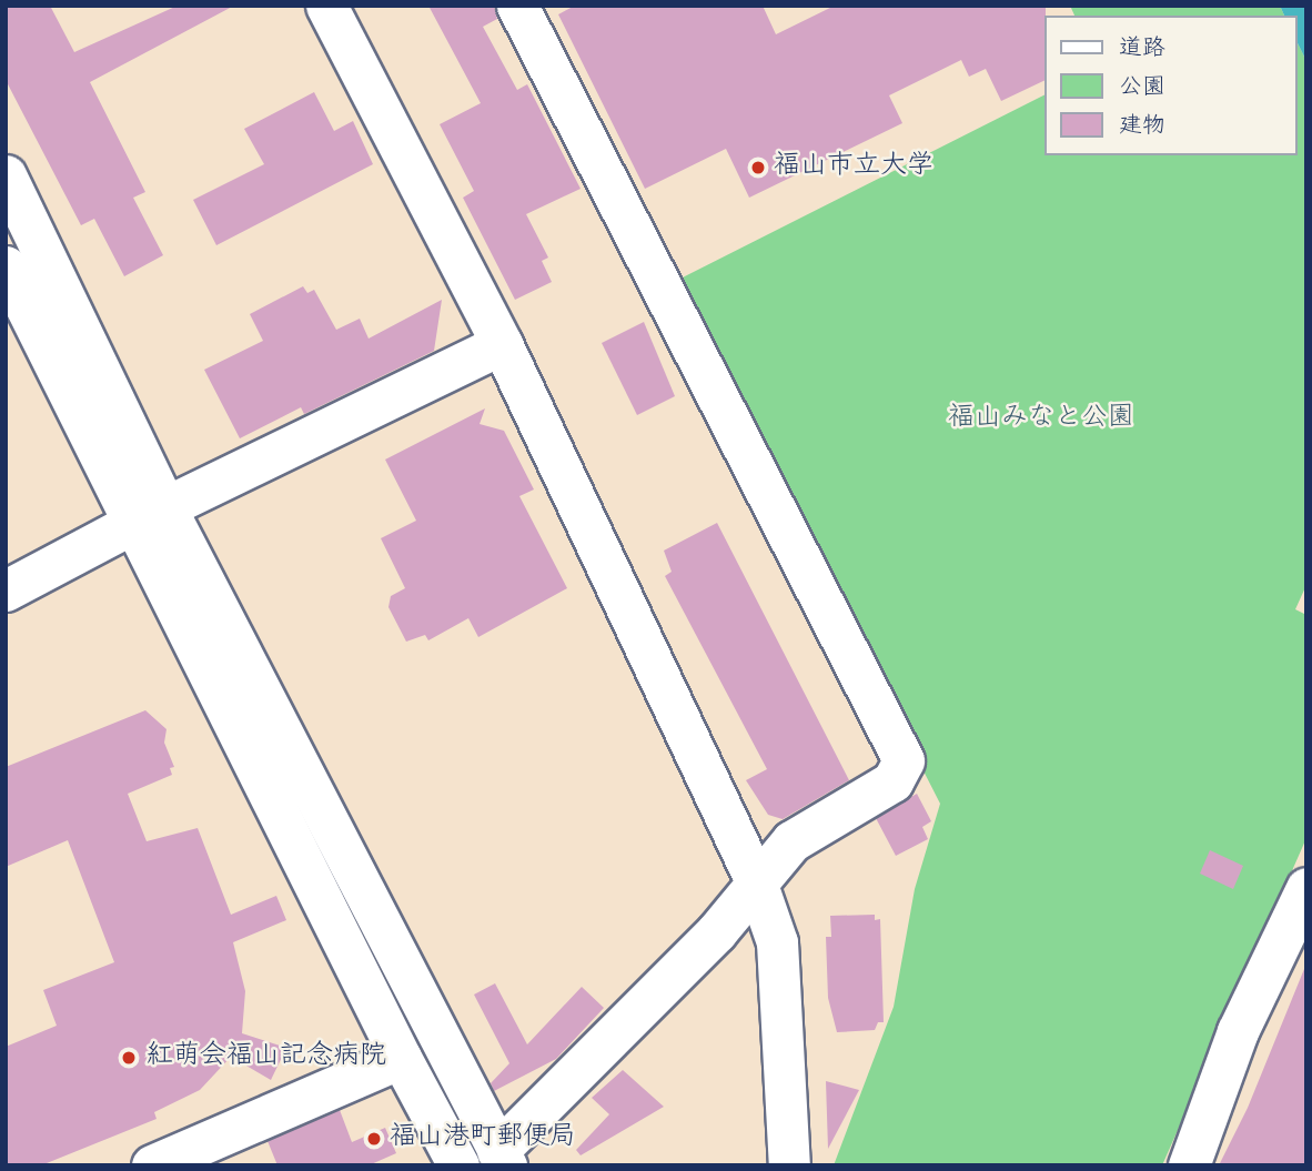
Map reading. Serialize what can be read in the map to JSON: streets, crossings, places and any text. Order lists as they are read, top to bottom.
{
  "parks": ["福山みなと公園"],
  "places": ["福山市立大学", "紅萌会福山記念病院", "福山港町郵便局"],
  "legend": ["道路", "公園", "建物"]
}
